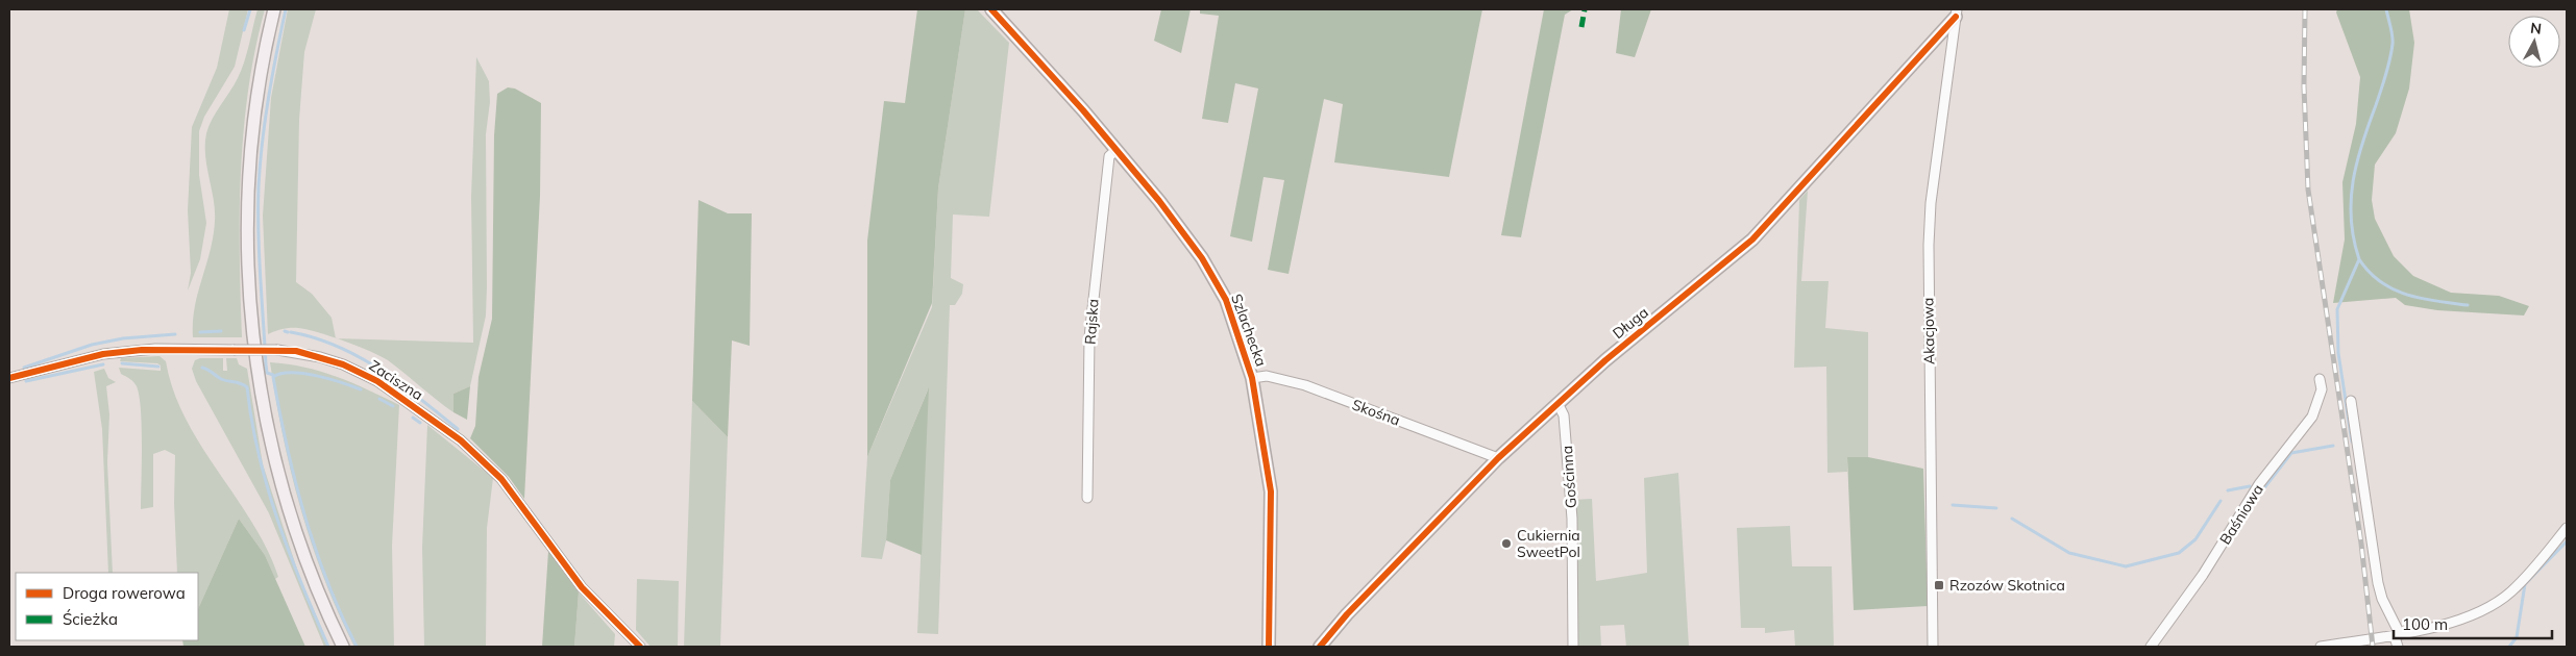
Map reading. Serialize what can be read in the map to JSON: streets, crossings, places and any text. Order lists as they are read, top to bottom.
{
  "streets": {
    "street": [
      "Rajska",
      "Długa",
      "Szlachecka",
      "Akacjowa",
      "Zaciszna",
      "Skośna",
      "Gościnna",
      "Baśniowa"
    ]
  },
  "crossings": [
    ["Rajska", "Szlachecka"],
    ["Długa", "Akacjowa"],
    ["Długa", "Skośna"],
    ["Długa", "Gościnna"],
    ["Szlachecka", "Skośna"]
  ],
  "places": {
    "other": ["Cukiernia SweetPol"],
    "transit": ["Rzozów Skotnica"]
  },
  "legend": ["Droga rowerowa", "Ścieżka"],
  "scale_bar": "100 m",
  "north": "top"
}
